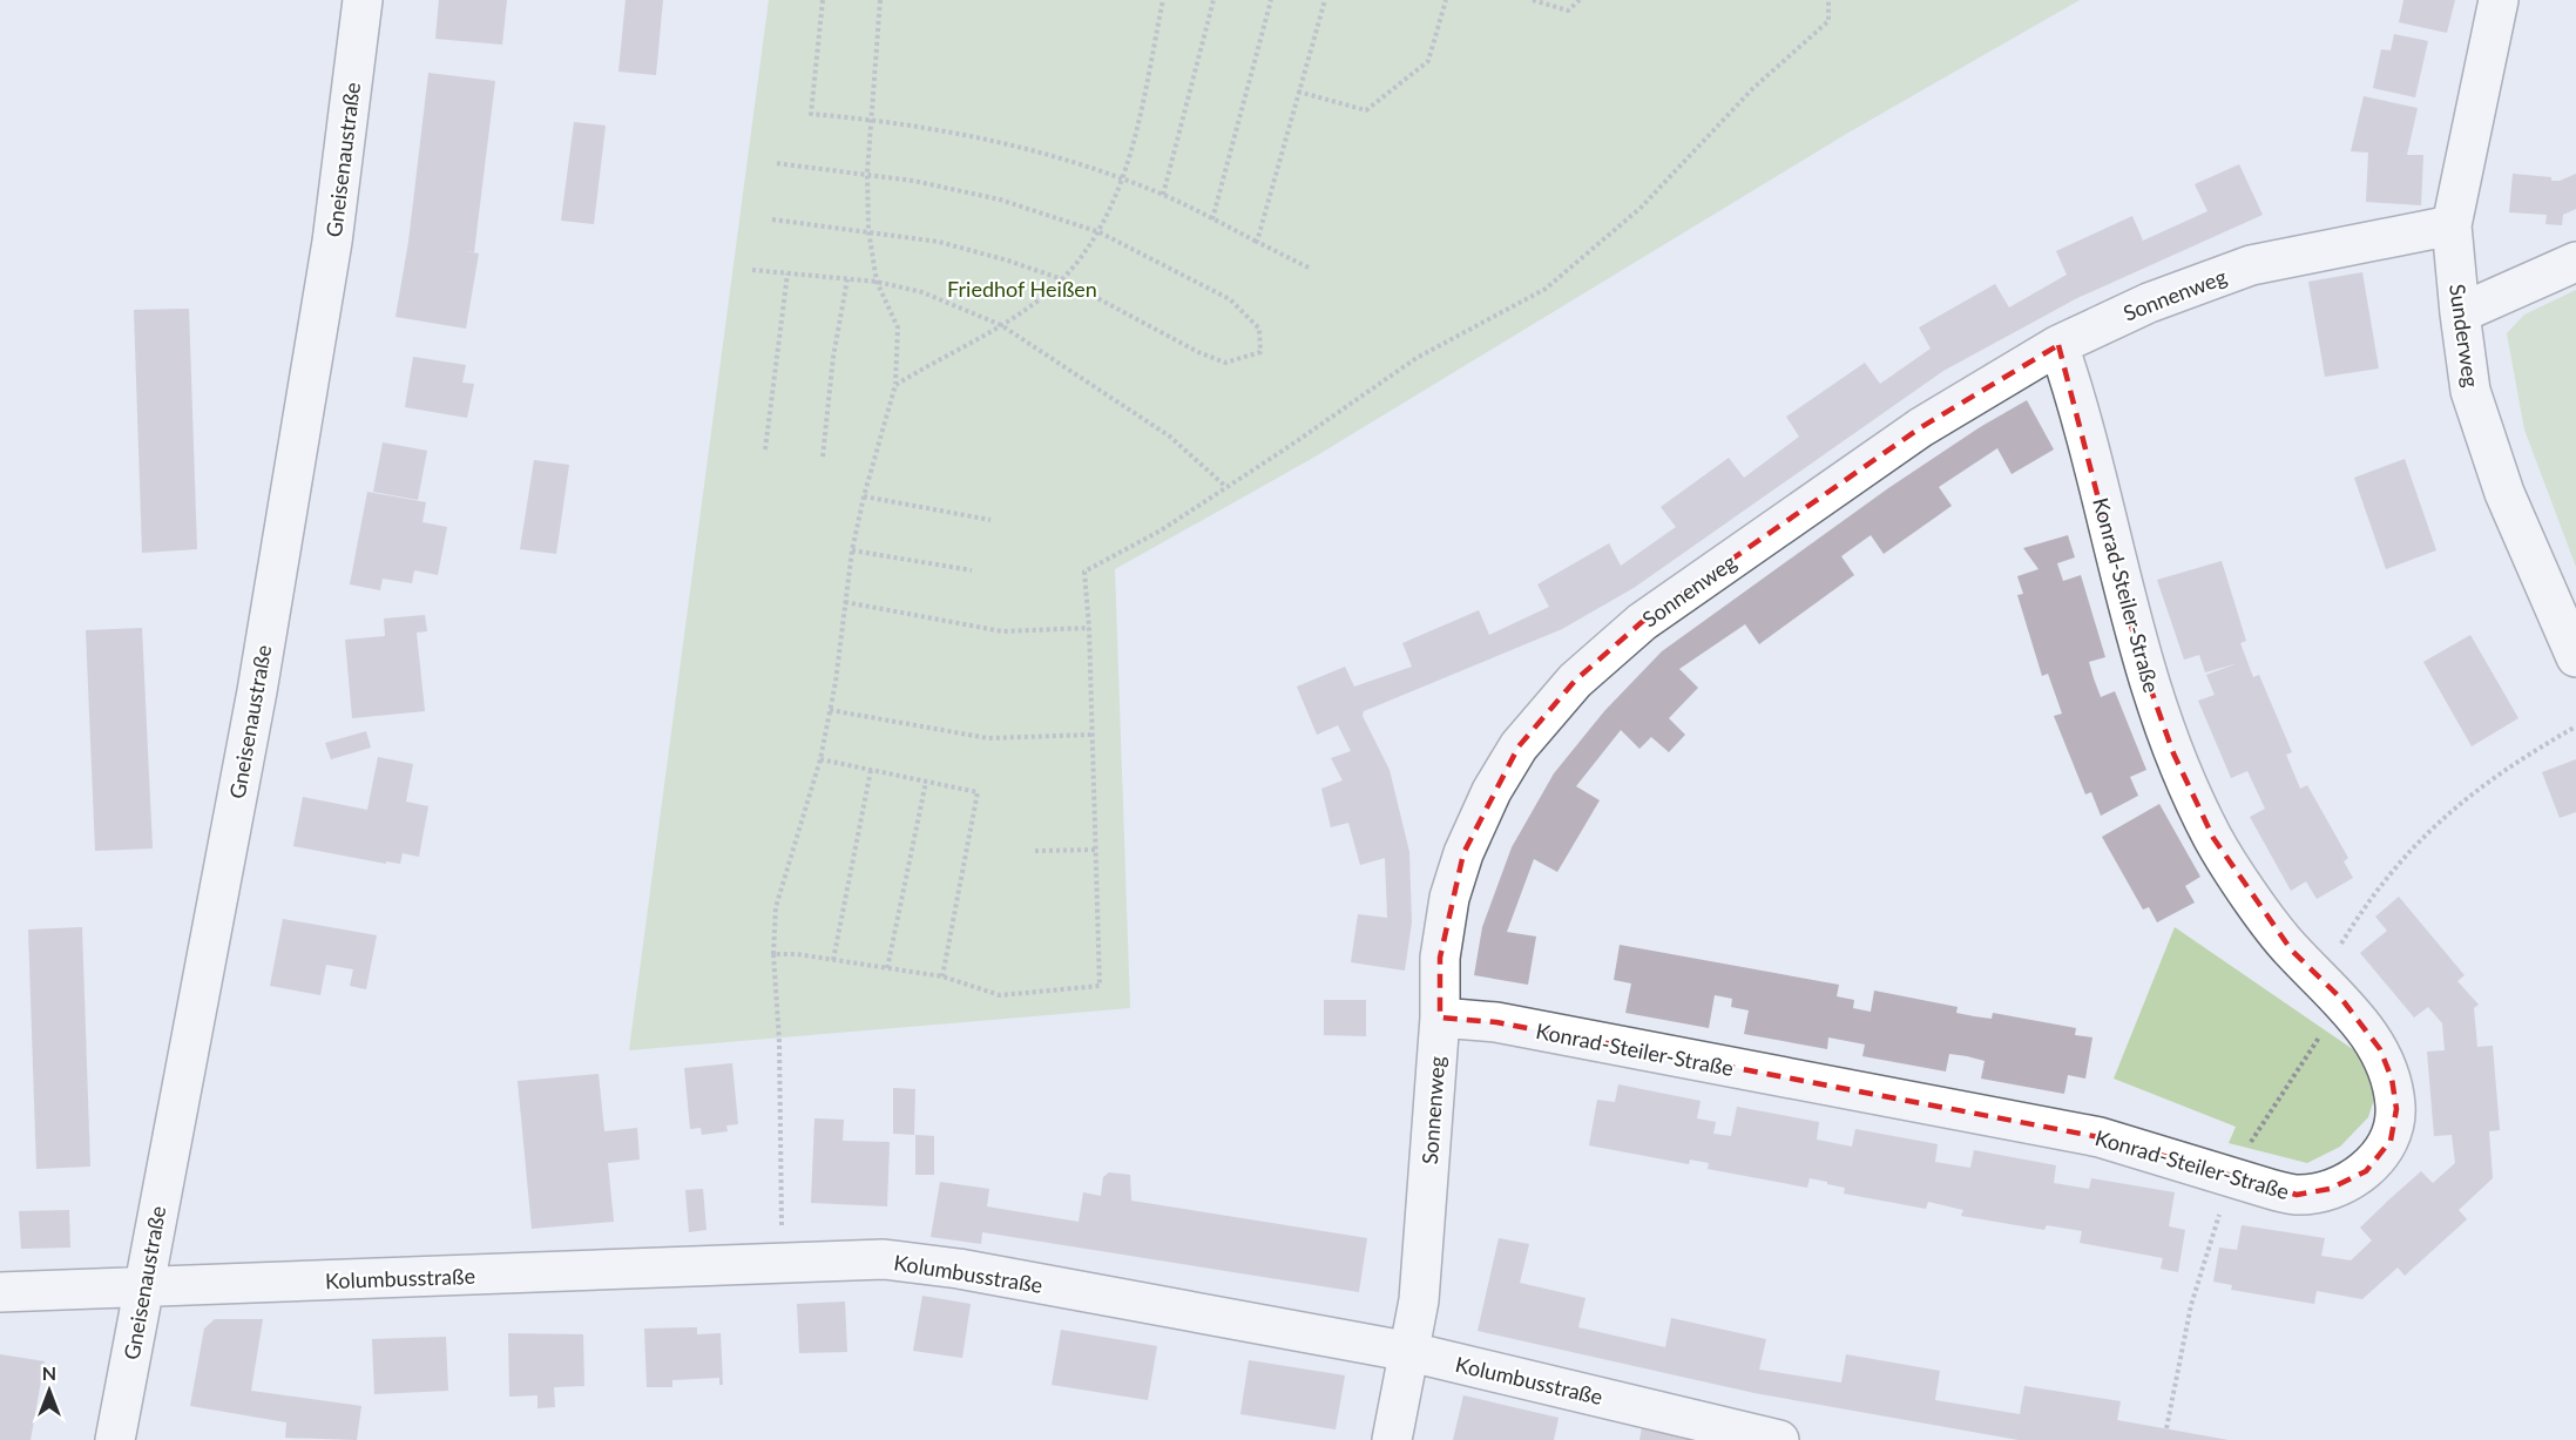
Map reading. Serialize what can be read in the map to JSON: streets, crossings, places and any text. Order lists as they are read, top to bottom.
{
  "streets": {
    "street": [
      "Gneisenaustraße",
      "Sonnenweg",
      "Sunderweg",
      "Konrad-Steiler-Straße",
      "Kolumbusstraße"
    ]
  },
  "crossings": [
    ["Gneisenaustraße", "Kolumbusstraße"],
    ["Sonnenweg", "Sunderweg"],
    ["Sonnenweg", "Konrad-Steiler-Straße"],
    ["Sonnenweg", "Kolumbusstraße"]
  ],
  "parks": ["Friedhof Heißen"],
  "north": "top"
}
